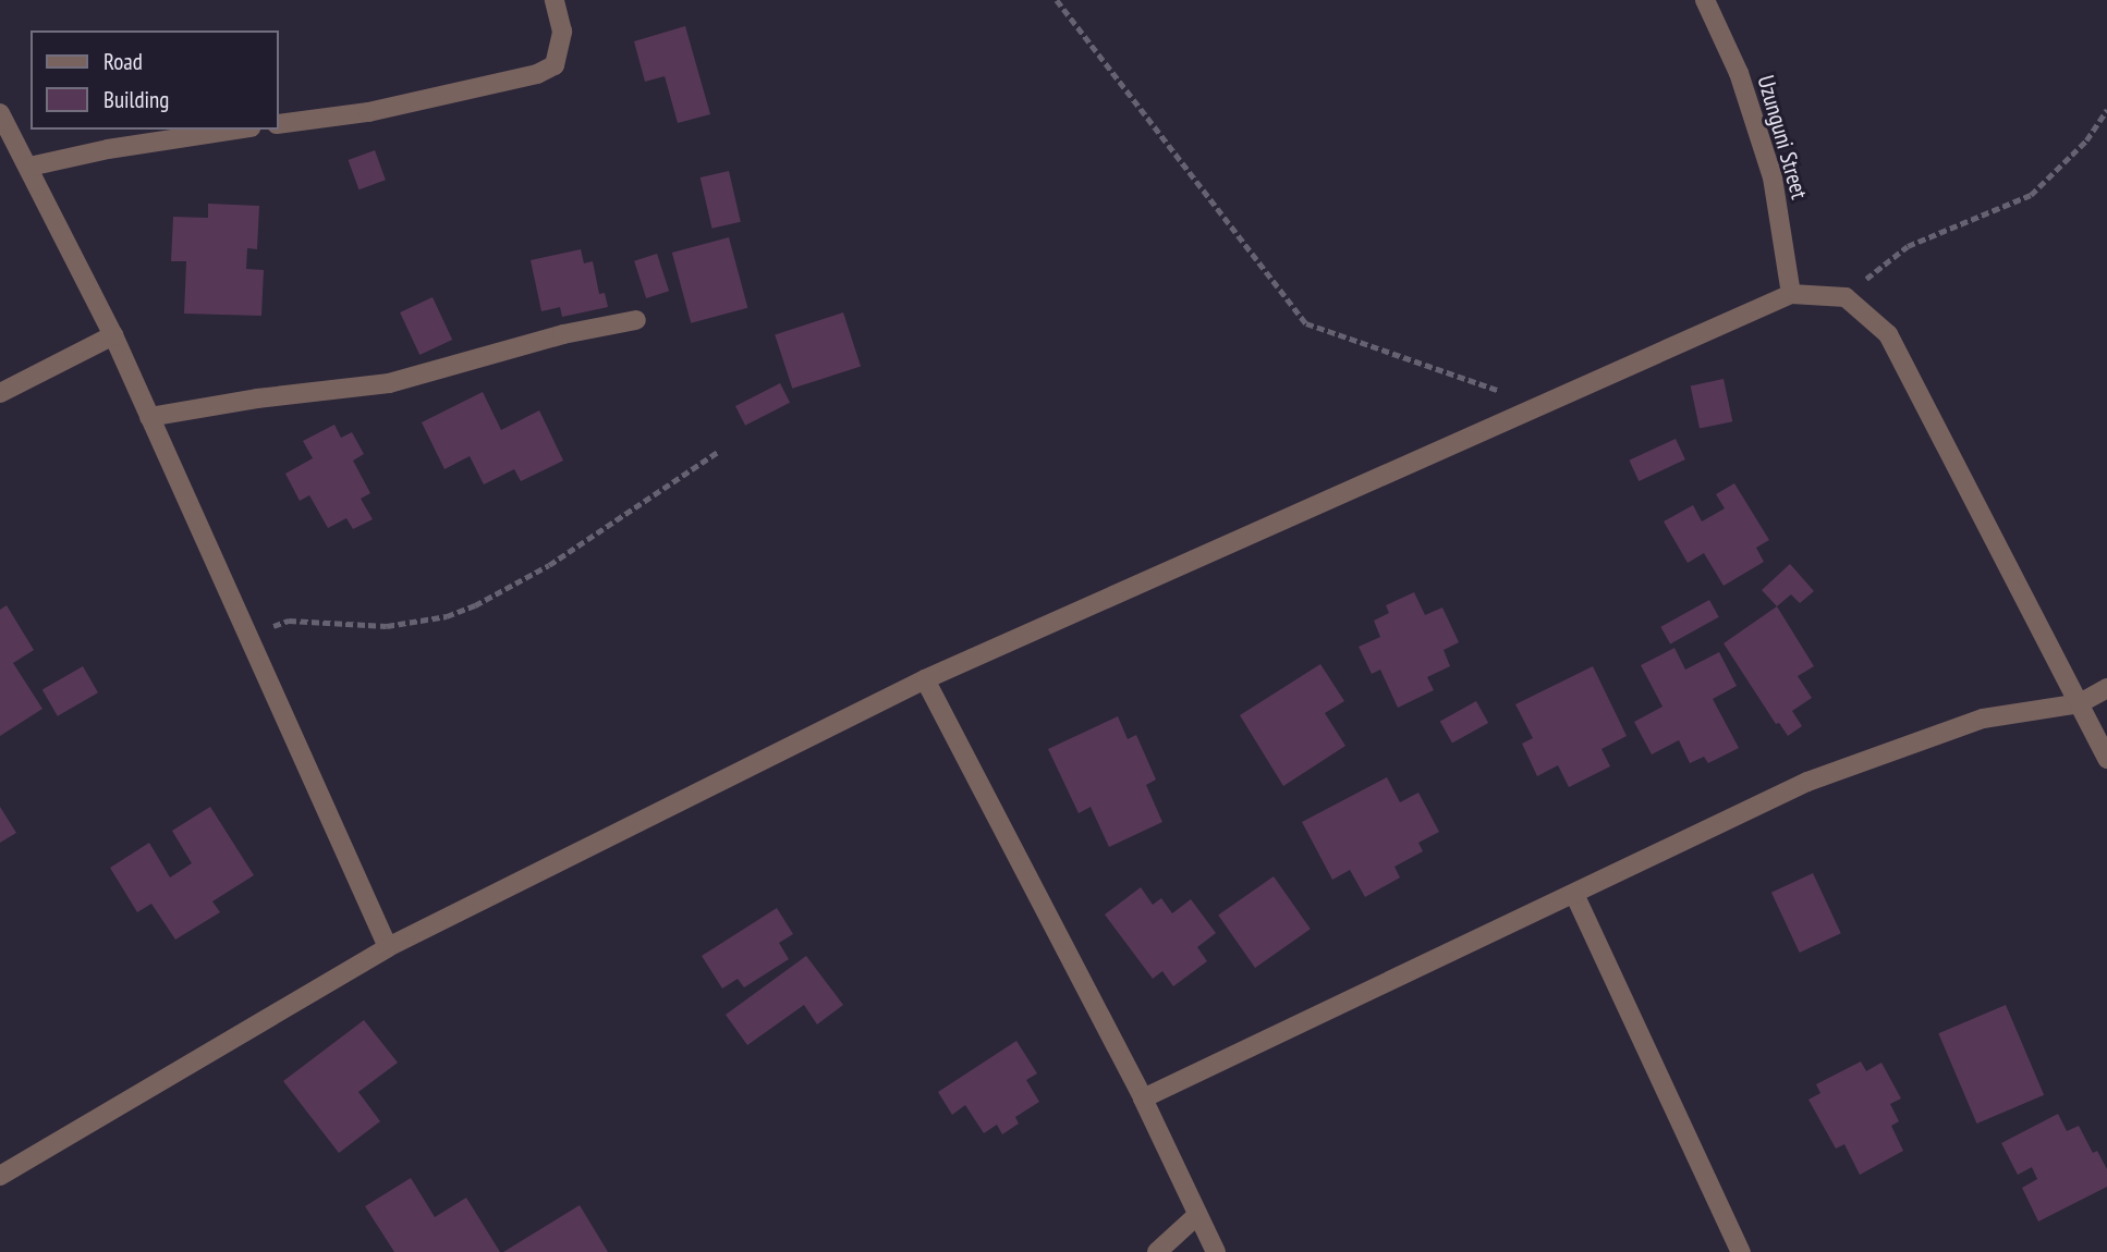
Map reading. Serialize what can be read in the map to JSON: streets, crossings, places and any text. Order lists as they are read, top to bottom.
{
  "streets": {
    "street": ["Uzunguni Street"]
  },
  "legend": ["Road", "Building"]
}
